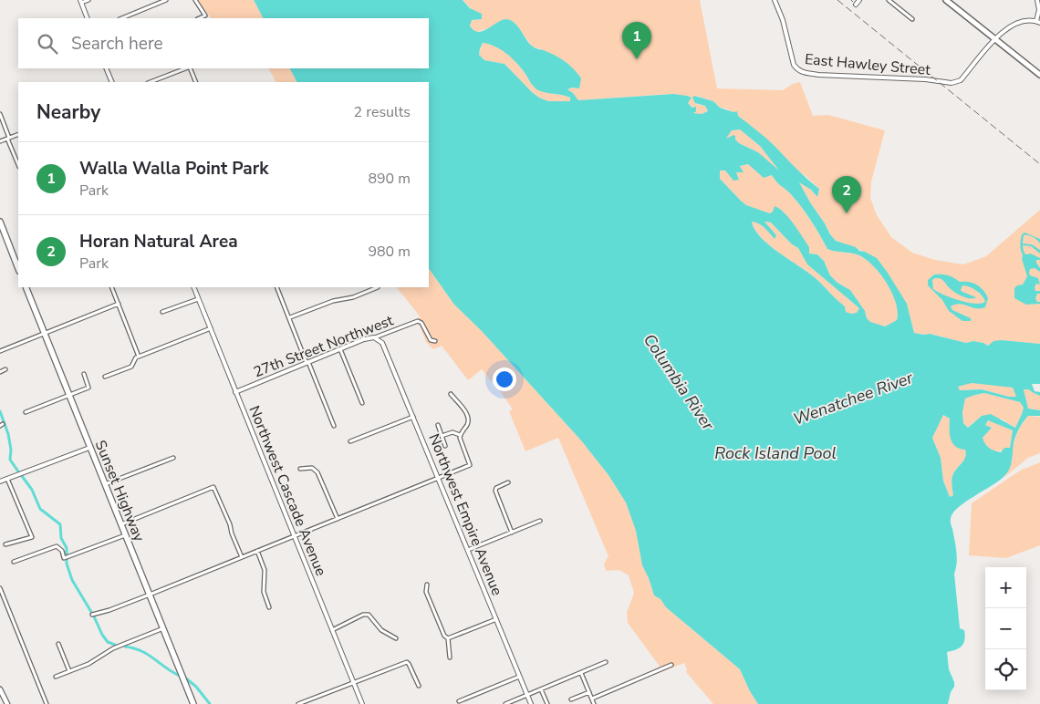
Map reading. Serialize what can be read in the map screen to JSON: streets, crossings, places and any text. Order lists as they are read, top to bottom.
{
  "streets": {
    "highway": ["Sunset Highway"],
    "street": [
      "East Hawley Street",
      "27th Street Northwest",
      "Northwest Cascade Avenue",
      "Northwest Empire Avenue"
    ]
  },
  "crossings": [
    ["27th Street Northwest", "Northwest Cascade Avenue"],
    ["27th Street Northwest", "Northwest Empire Avenue"]
  ],
  "water": ["Columbia River", "Wenatchee River", "Rock Island Pool"],
  "page": {
    "search": "Search here",
    "pins": ["1", "2"],
    "heading": ["Nearby", "2 results"],
    "list": [
      {
        "mark": "1",
        "name": "Walla Walla Point Park",
        "note": "Park",
        "value": "890 m"
      },
      {
        "mark": "2",
        "name": "Horan Natural Area",
        "note": "Park",
        "value": "980 m"
      }
    ],
    "map_buttons": ["+", "−"]
  }
}
